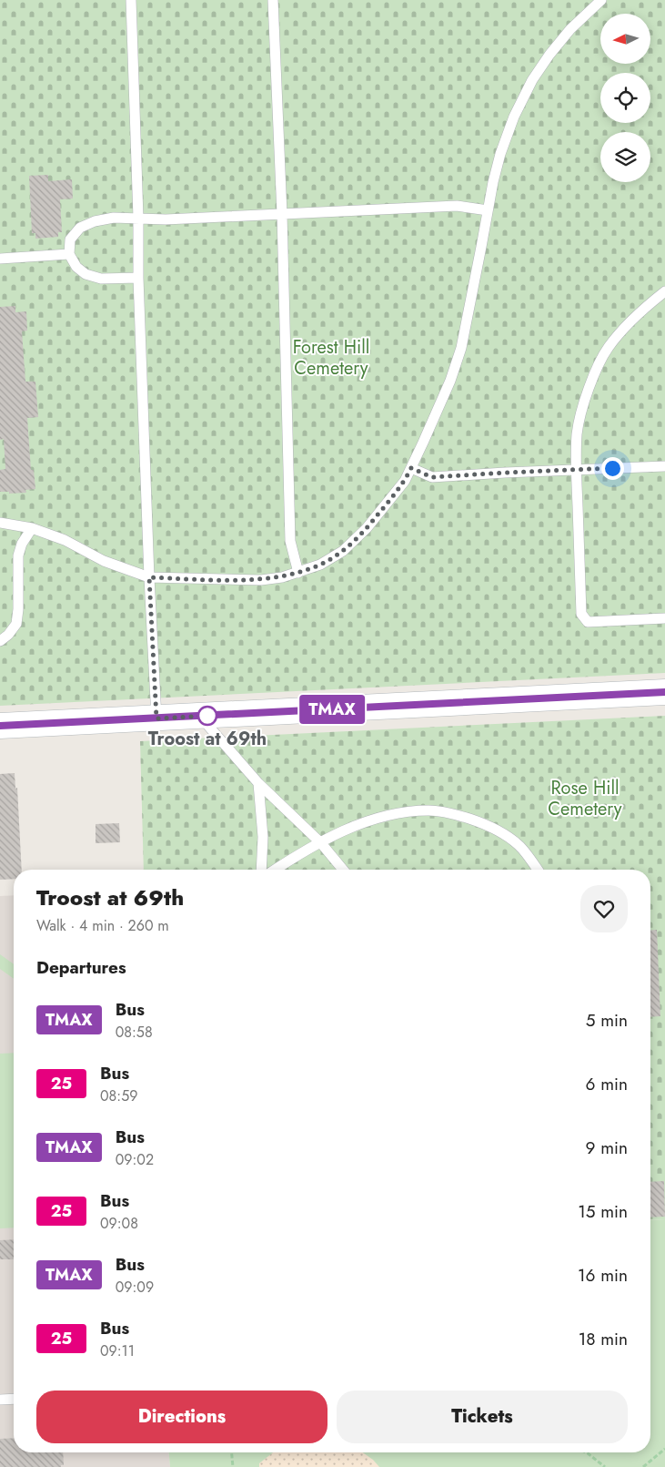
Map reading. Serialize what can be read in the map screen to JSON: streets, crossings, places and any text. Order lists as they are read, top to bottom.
{
  "parks": ["Forest Hill Cemetery", "Rose Hill Cemetery"],
  "places": ["Troost at 69th"],
  "lines": ["bus line TMAX"],
  "north": "left",
  "page": {
    "on_map": "TMAX",
    "heading": [
      ["Troost at 69th", "Walk · 4 min · 260 m"],
      "Departures"
    ],
    "list": [
      {
        "mark": "TMAX",
        "name": "Bus",
        "note": "08:58",
        "value": "5 min"
      },
      {
        "mark": "25",
        "name": "Bus",
        "note": "08:59",
        "value": "6 min"
      },
      {
        "mark": "TMAX",
        "name": "Bus",
        "note": "09:02",
        "value": "9 min"
      },
      {
        "mark": "25",
        "name": "Bus",
        "note": "09:08",
        "value": "15 min"
      },
      {
        "mark": "TMAX",
        "name": "Bus",
        "note": "09:09",
        "value": "16 min"
      },
      {
        "mark": "25",
        "name": "Bus",
        "note": "09:11",
        "value": "18 min"
      }
    ],
    "buttons": ["Directions", "Tickets"]
  }
}
